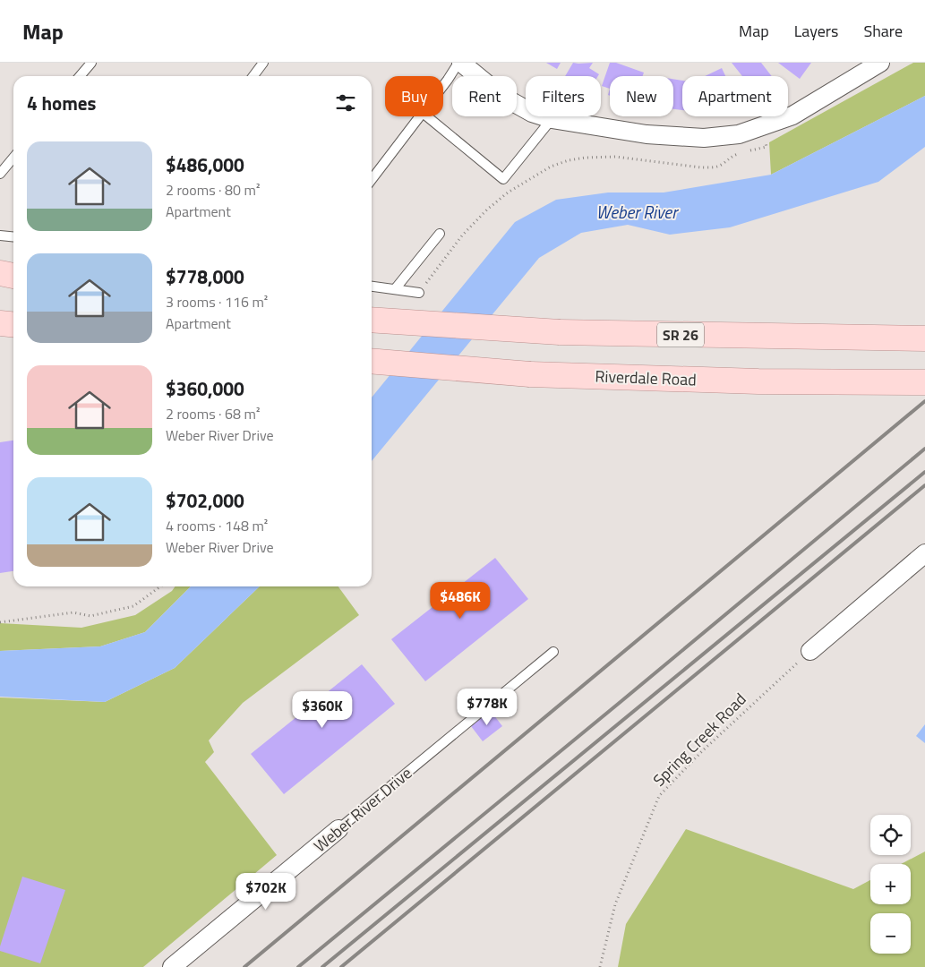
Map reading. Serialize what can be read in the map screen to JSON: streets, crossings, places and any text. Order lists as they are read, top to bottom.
{
  "streets": {
    "main road": ["SR 26", "Riverdale Road"],
    "street": ["Weber River Drive"],
    "path": ["Spring Creek Road"]
  },
  "water": ["Weber River"],
  "page": {
    "header": "Map",
    "nav": ["Map", "Layers", "Share"],
    "chip": [
      "Buy",
      "Rent",
      "Filters",
      "New",
      "Apartment"
    ],
    "heading": "4 homes",
    "list": [
      {
        "name": "$486,000",
        "note": "2 rooms · 80 m² · Apartment"
      },
      {
        "name": "$778,000",
        "note": "3 rooms · 116 m² · Apartment"
      },
      {
        "name": "$360,000",
        "note": "2 rooms · 68 m² · Weber River Drive"
      },
      {
        "name": "$702,000",
        "note": "4 rooms · 148 m² · Weber River Drive"
      }
    ],
    "price": [
      "$486K",
      "$778K",
      "$360K",
      "$702K"
    ],
    "map_buttons": ["+", "−"]
  }
}
